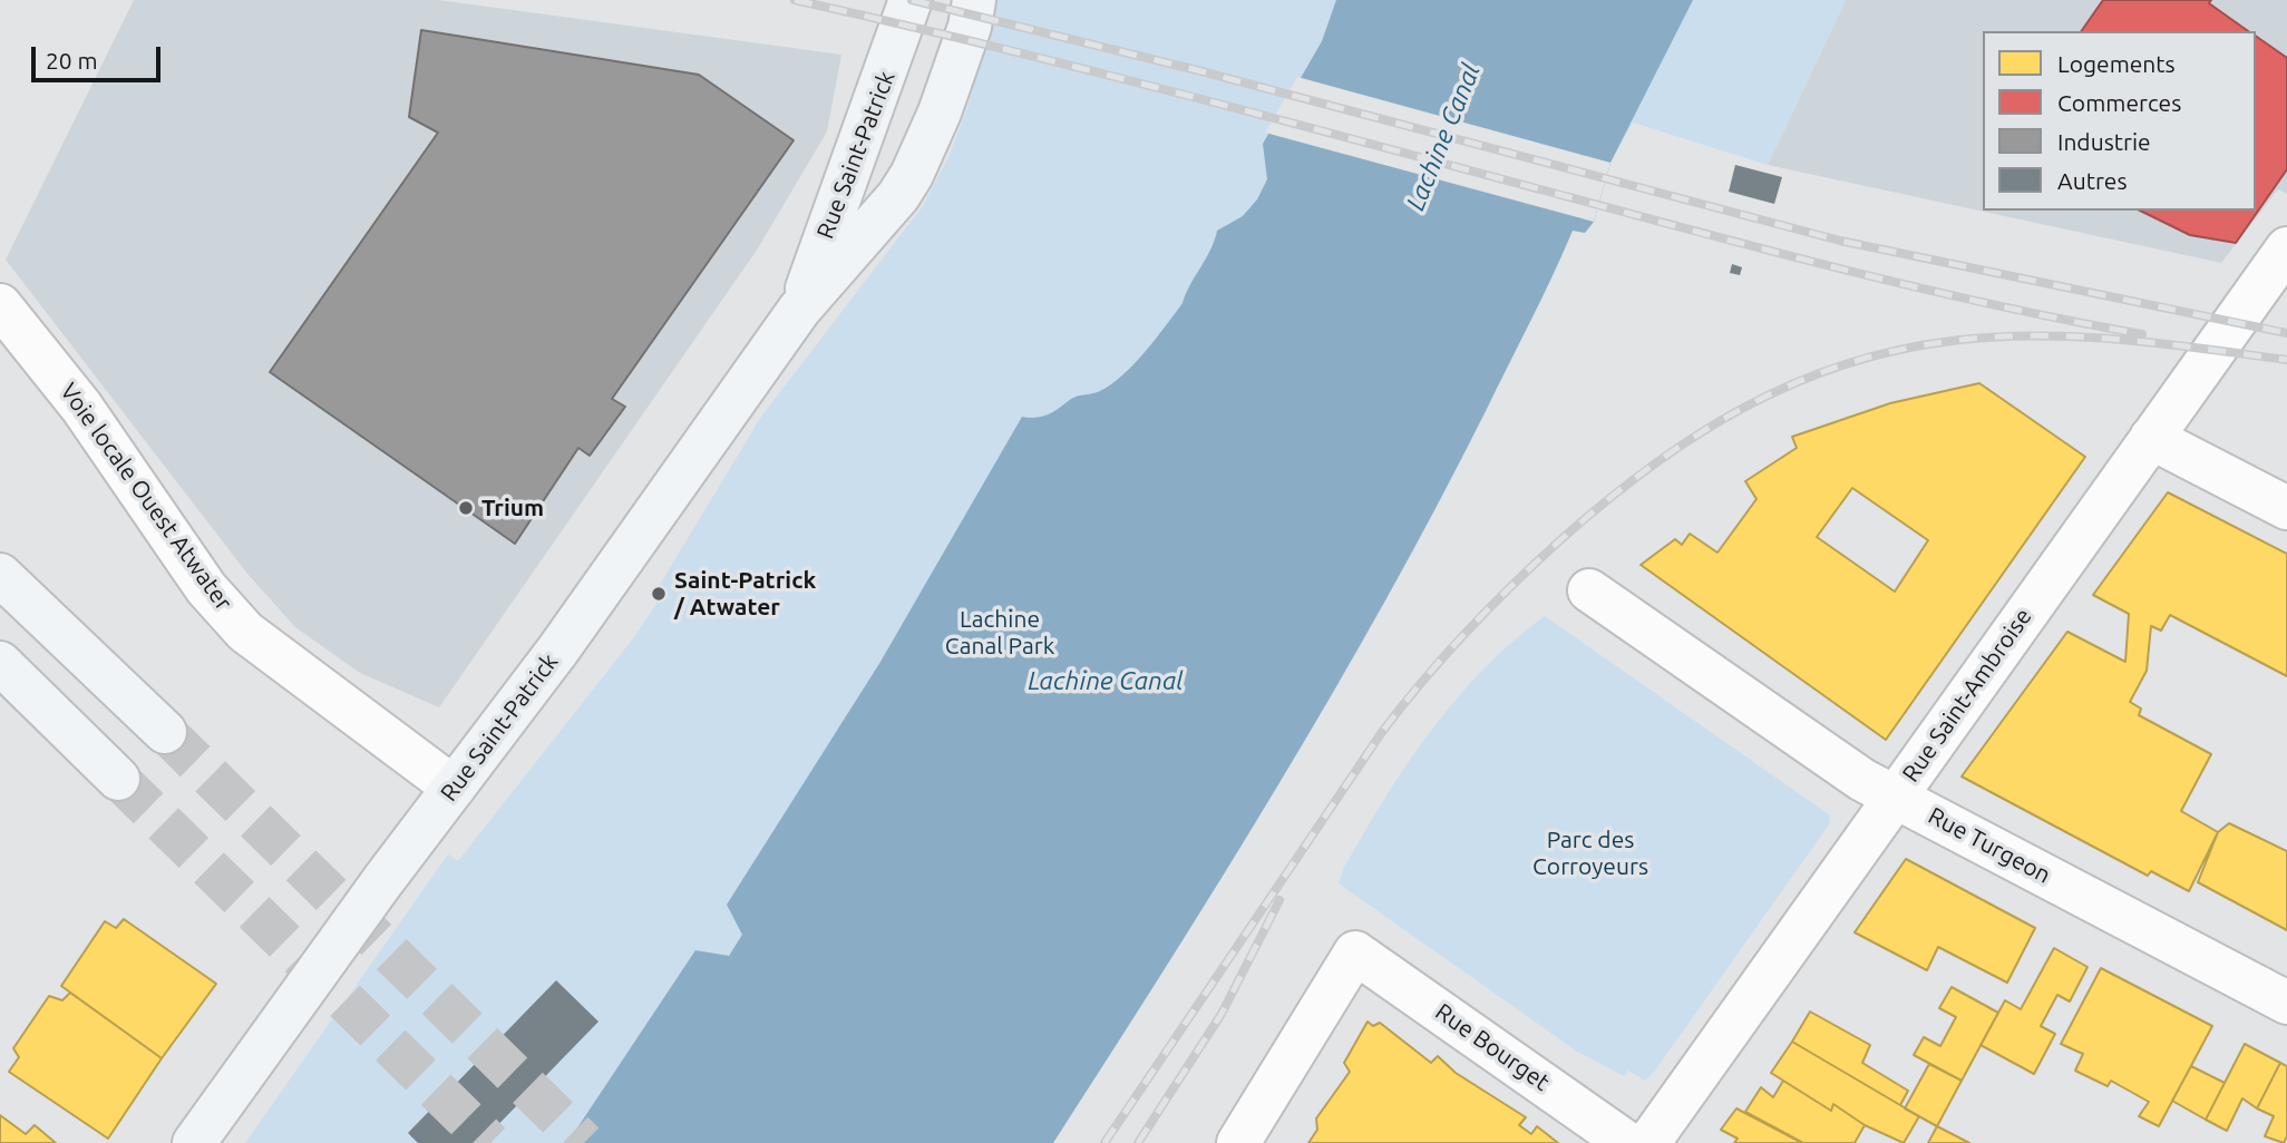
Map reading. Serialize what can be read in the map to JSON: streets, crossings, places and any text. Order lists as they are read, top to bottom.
{
  "streets": {
    "main road": ["Rue Saint-Patrick"],
    "street": [
      "Voie locale Ouest Atwater",
      "Rue Saint-Ambroise",
      "Rue Turgeon",
      "Rue Bourget"
    ]
  },
  "crossings": [
    ["Rue Saint-Patrick", "Voie locale Ouest Atwater"],
    ["Rue Saint-Ambroise", "Rue Turgeon"]
  ],
  "water": ["Lachine Canal"],
  "parks": ["Lachine Canal Park", "Parc des Corroyeurs"],
  "places": ["Trium", "Saint-Patrick / Atwater"],
  "legend": [
    "Logements",
    "Commerces",
    "Industrie",
    "Autres"
  ],
  "scale_bar": "20 m"
}
